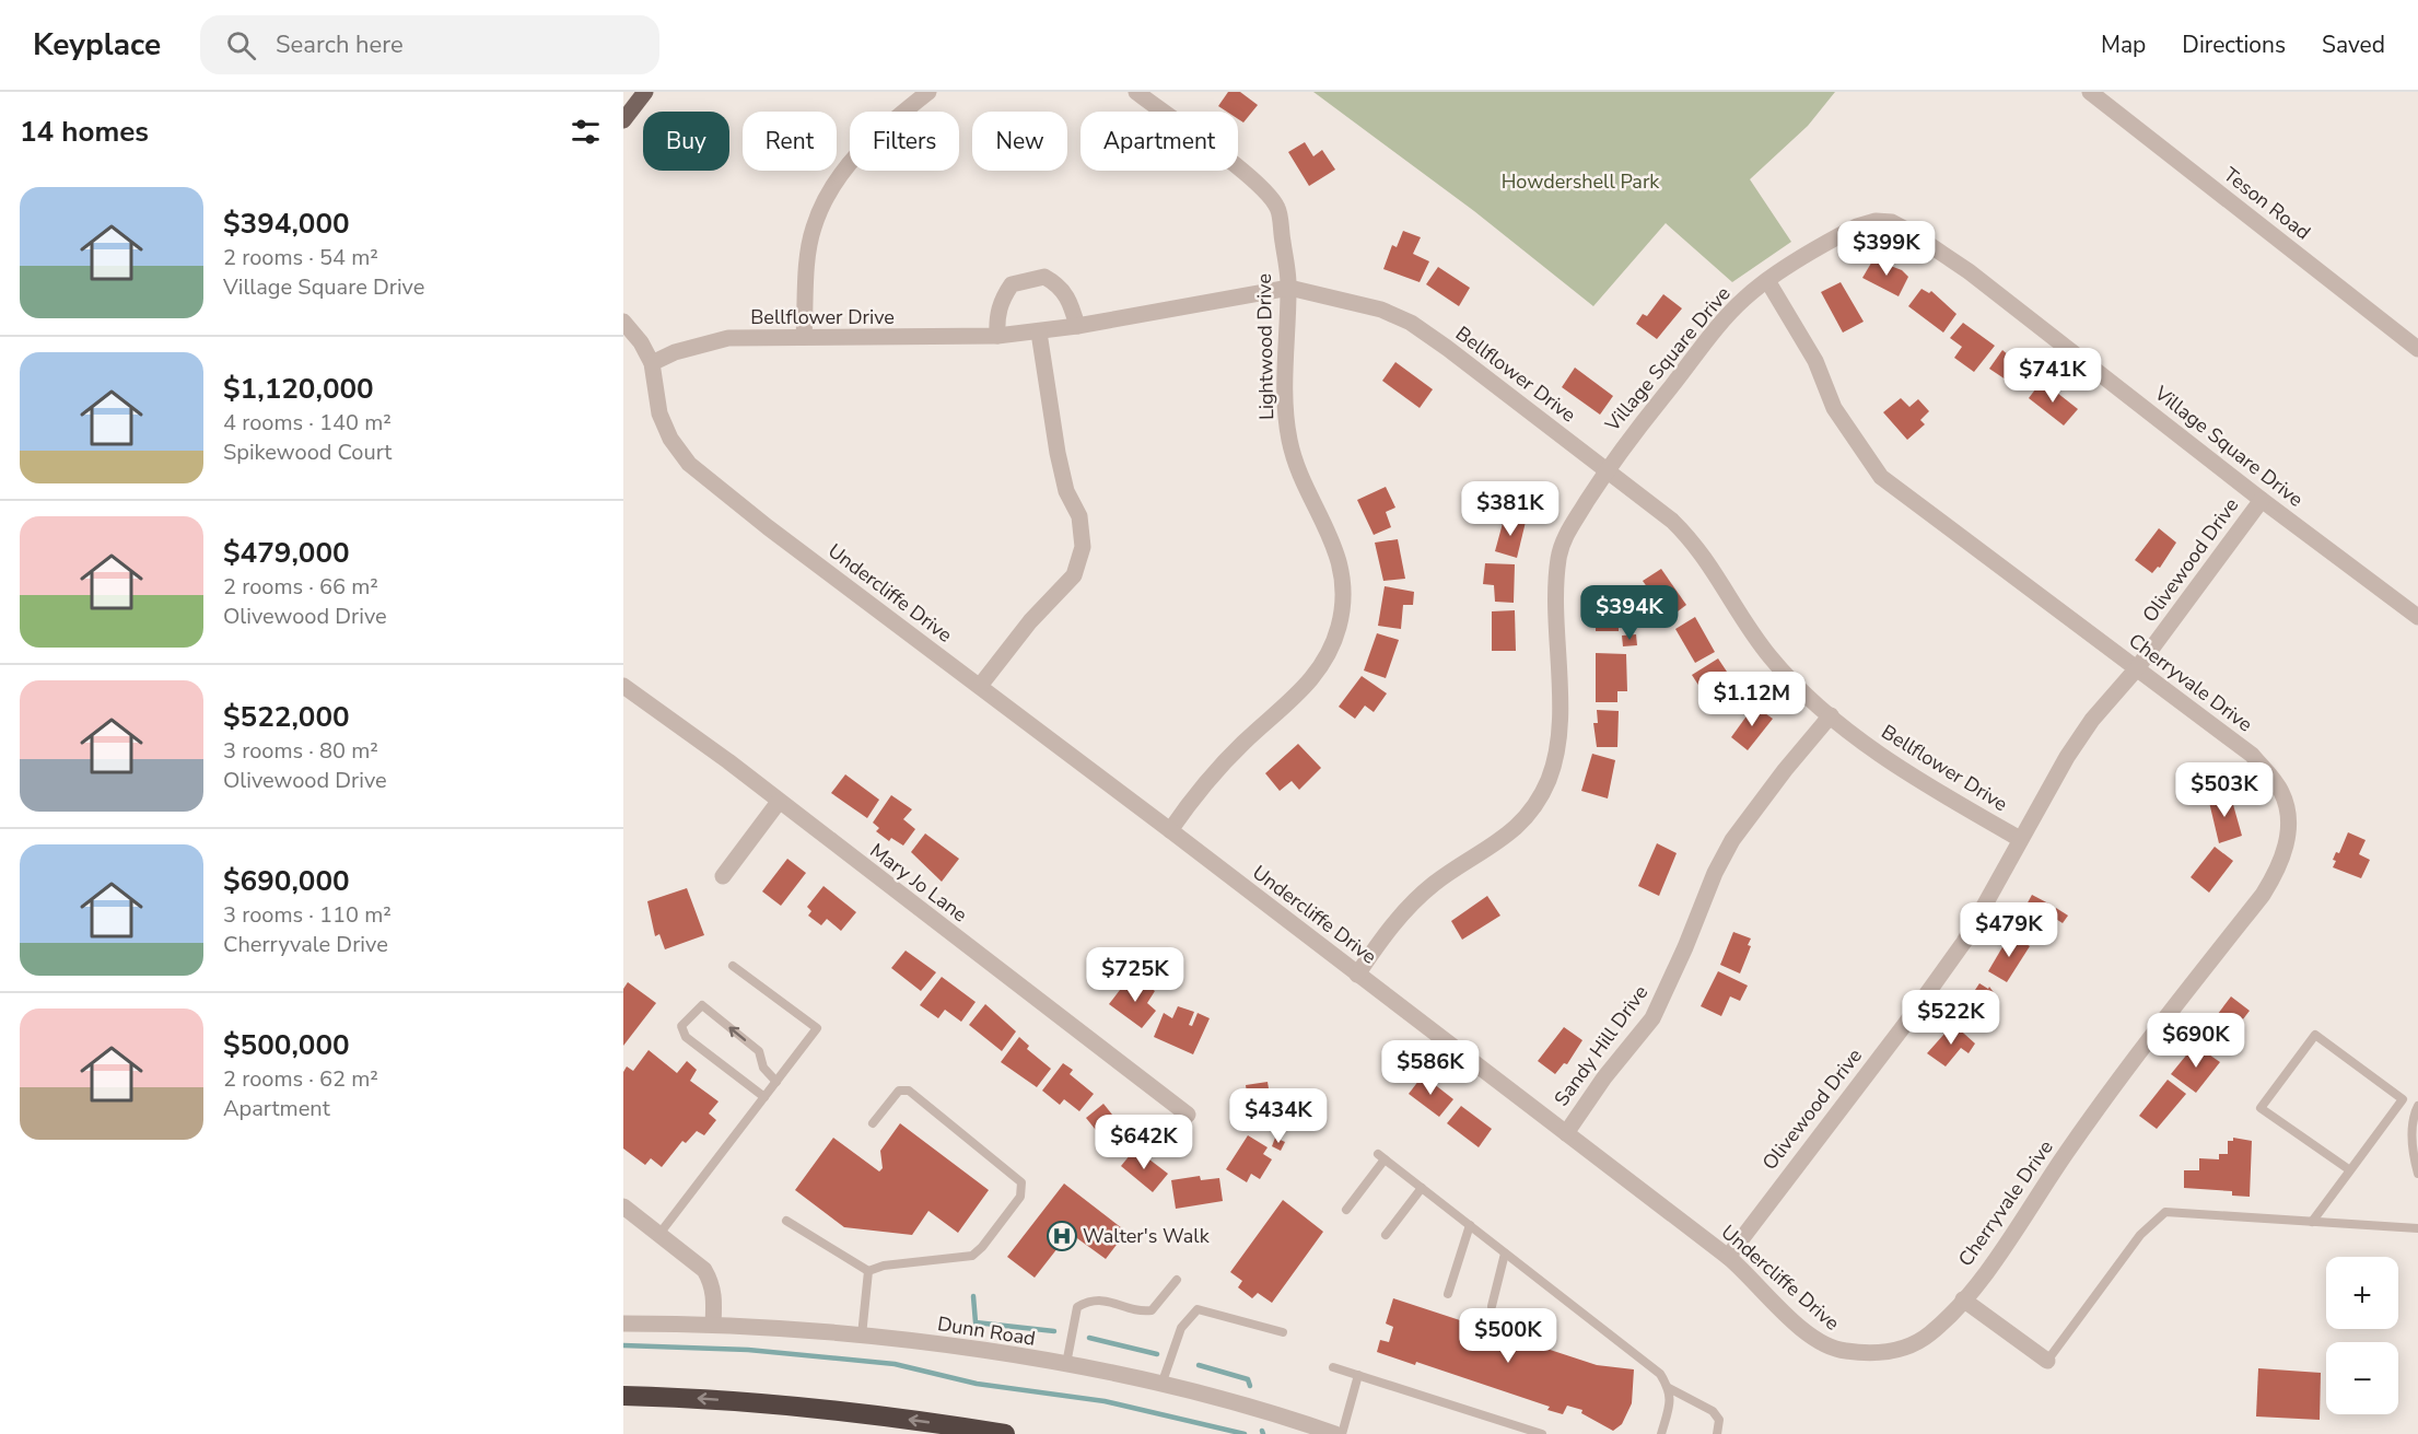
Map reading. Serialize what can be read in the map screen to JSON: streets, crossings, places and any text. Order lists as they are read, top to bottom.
{
  "streets": {
    "street": [
      "Teson Road",
      "Bellflower Drive",
      "Lightwood Drive",
      "Village Square Drive",
      "Olivewood Drive",
      "Undercliffe Drive",
      "Cherryvale Drive",
      "Mary Jo Lane",
      "Sandy Hill Drive",
      "Dunn Road"
    ]
  },
  "crossings": [
    ["Bellflower Drive", "Lightwood Drive"],
    ["Bellflower Drive", "Village Square Drive"],
    ["Bellflower Drive", "Olivewood Drive"],
    ["Bellflower Drive", "Undercliffe Drive"],
    ["Bellflower Drive", "Sandy Hill Drive"],
    ["Lightwood Drive", "Undercliffe Drive"],
    ["Village Square Drive", "Olivewood Drive"],
    ["Village Square Drive", "Undercliffe Drive"],
    ["Village Square Drive", "Cherryvale Drive"],
    ["Olivewood Drive", "Undercliffe Drive"],
    ["Olivewood Drive", "Cherryvale Drive"],
    ["Undercliffe Drive", "Cherryvale Drive"],
    ["Undercliffe Drive", "Sandy Hill Drive"]
  ],
  "parks": ["Howdershell Park"],
  "places": {
    "hospital": ["Walter's Walk"]
  },
  "page": {
    "header": "Keyplace",
    "search": "Search here",
    "nav": ["Map", "Directions", "Saved"],
    "heading": "14 homes",
    "chip": [
      "Buy",
      "Rent",
      "Filters",
      "New",
      "Apartment"
    ],
    "list": [
      {
        "name": "$394,000",
        "note": "2 rooms · 54 m² · Village Square Drive"
      },
      {
        "name": "$1,120,000",
        "note": "4 rooms · 140 m² · Spikewood Court"
      },
      {
        "name": "$479,000",
        "note": "2 rooms · 66 m² · Olivewood Drive"
      },
      {
        "name": "$522,000",
        "note": "3 rooms · 80 m² · Olivewood Drive"
      },
      {
        "name": "$690,000",
        "note": "3 rooms · 110 m² · Cherryvale Drive"
      },
      {
        "name": "$500,000",
        "note": "2 rooms · 62 m² · Apartment"
      }
    ],
    "price": [
      "$399K",
      "$741K",
      "$381K",
      "$394K",
      "$1.12M",
      "$503K",
      "$479K",
      "$725K",
      "$522K",
      "$690K",
      "$586K",
      "$434K",
      "$642K",
      "$500K"
    ],
    "map_buttons": ["+", "−"]
  }
}
